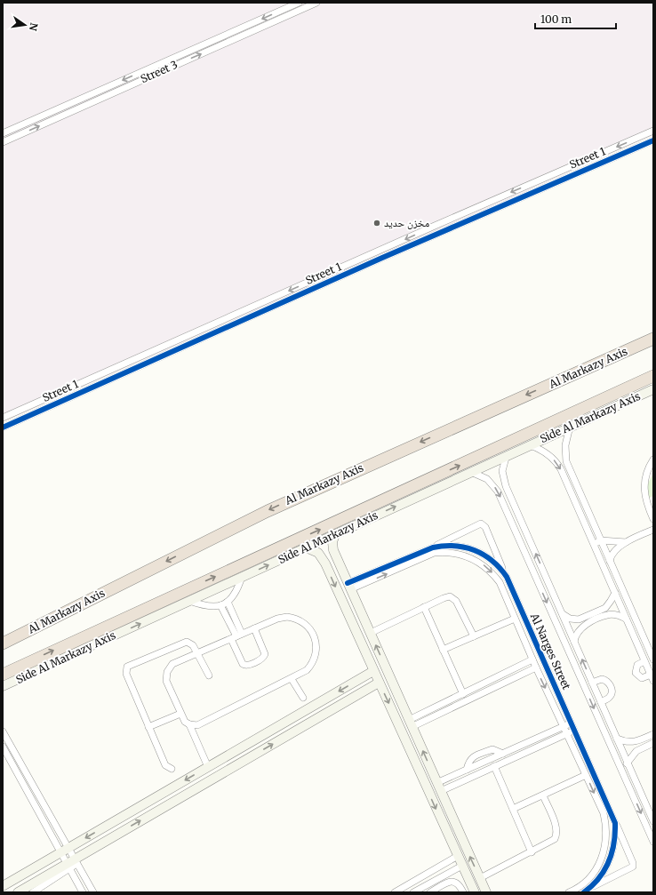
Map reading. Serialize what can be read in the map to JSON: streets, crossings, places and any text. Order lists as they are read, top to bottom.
{
  "streets": {
    "highway": ["Al Markazy Axis"],
    "street": [
      "Street 3",
      "Street 1",
      "Side Al Markazy Axis",
      "Al Narges Street"
    ]
  },
  "one_way": ["Side Al Markazy Axis"],
  "places": ["مخزن حديد"],
  "scale_bar": "100 m",
  "north": "right"
}
